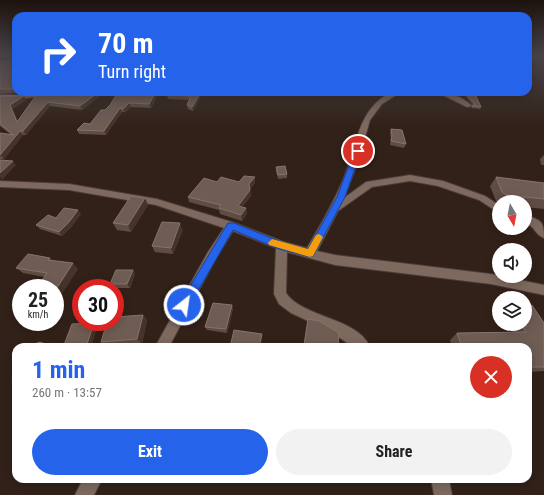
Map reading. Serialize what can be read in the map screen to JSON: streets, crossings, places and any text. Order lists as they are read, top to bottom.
{
  "north": "bottom",
  "page": {
    "turn": ["70 m", "Turn right"],
    "speed": "25 km/h",
    "limit": "30",
    "heading": ["1 min", "260 m · 13:57"],
    "buttons": ["Exit", "Share"]
  }
}
